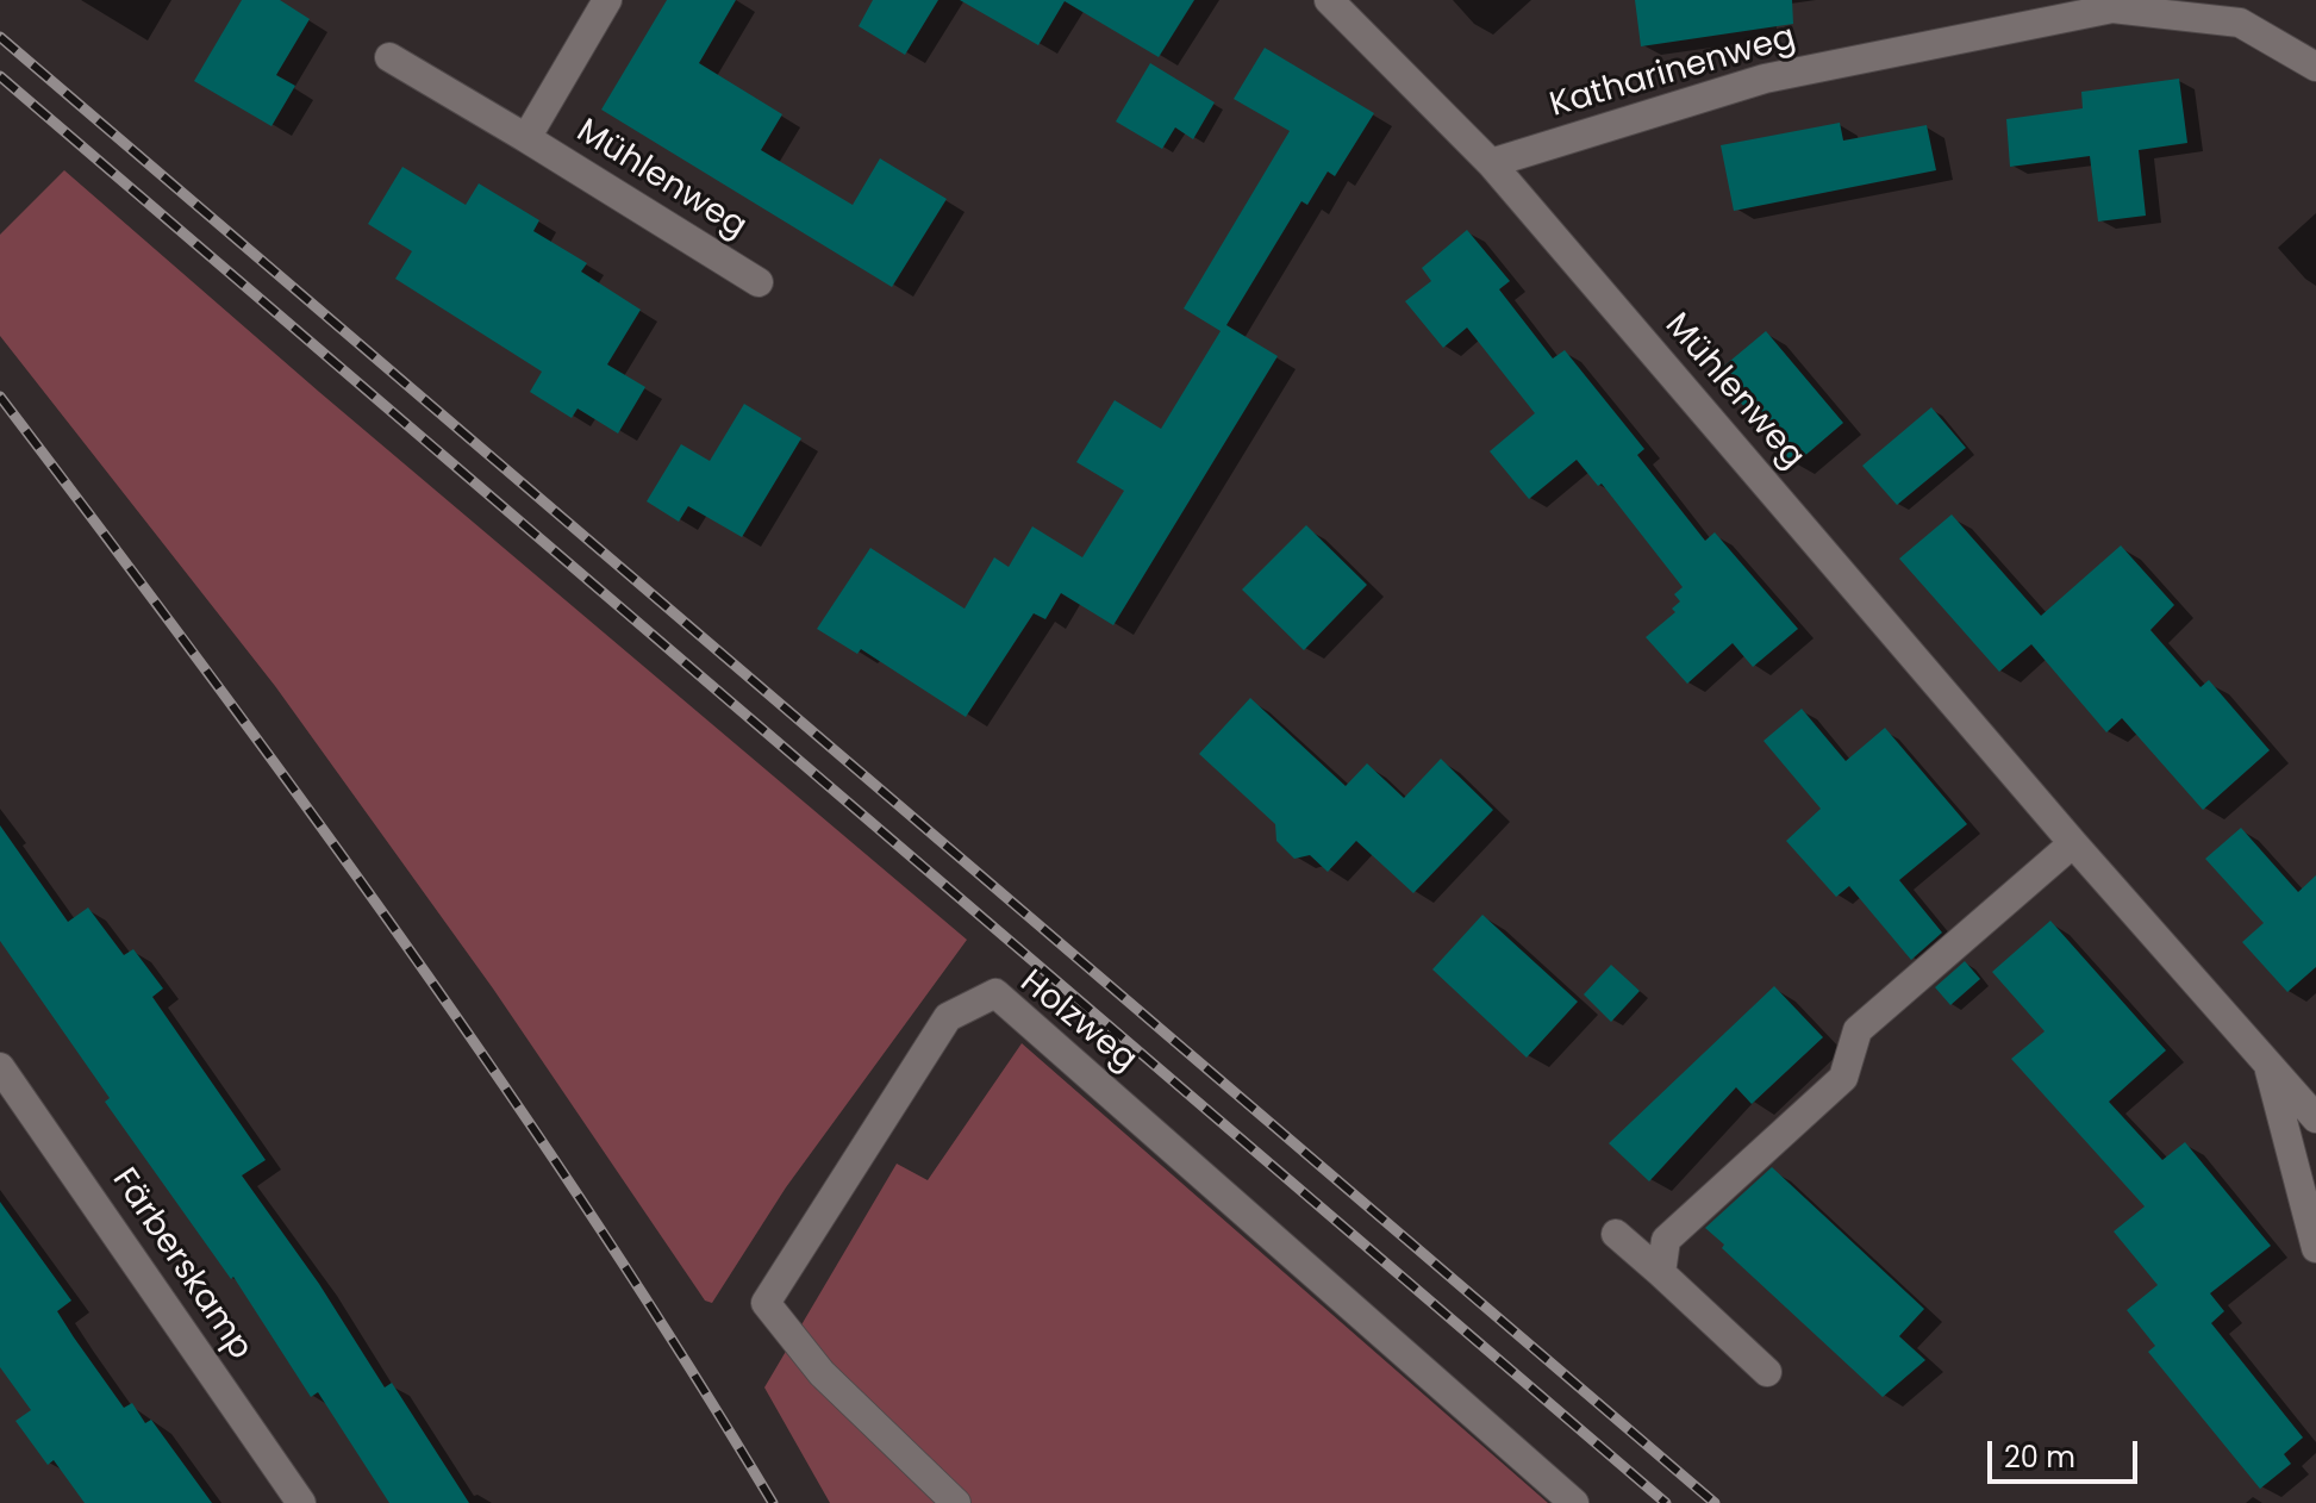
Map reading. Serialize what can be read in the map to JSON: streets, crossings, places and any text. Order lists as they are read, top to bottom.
{
  "streets": {
    "street": [
      "Katharinenweg",
      "Mühlenweg",
      "Holzweg",
      "Färberskamp"
    ]
  },
  "crossings": [
    ["Katharinenweg", "Mühlenweg"]
  ],
  "scale_bar": "20 m"
}
